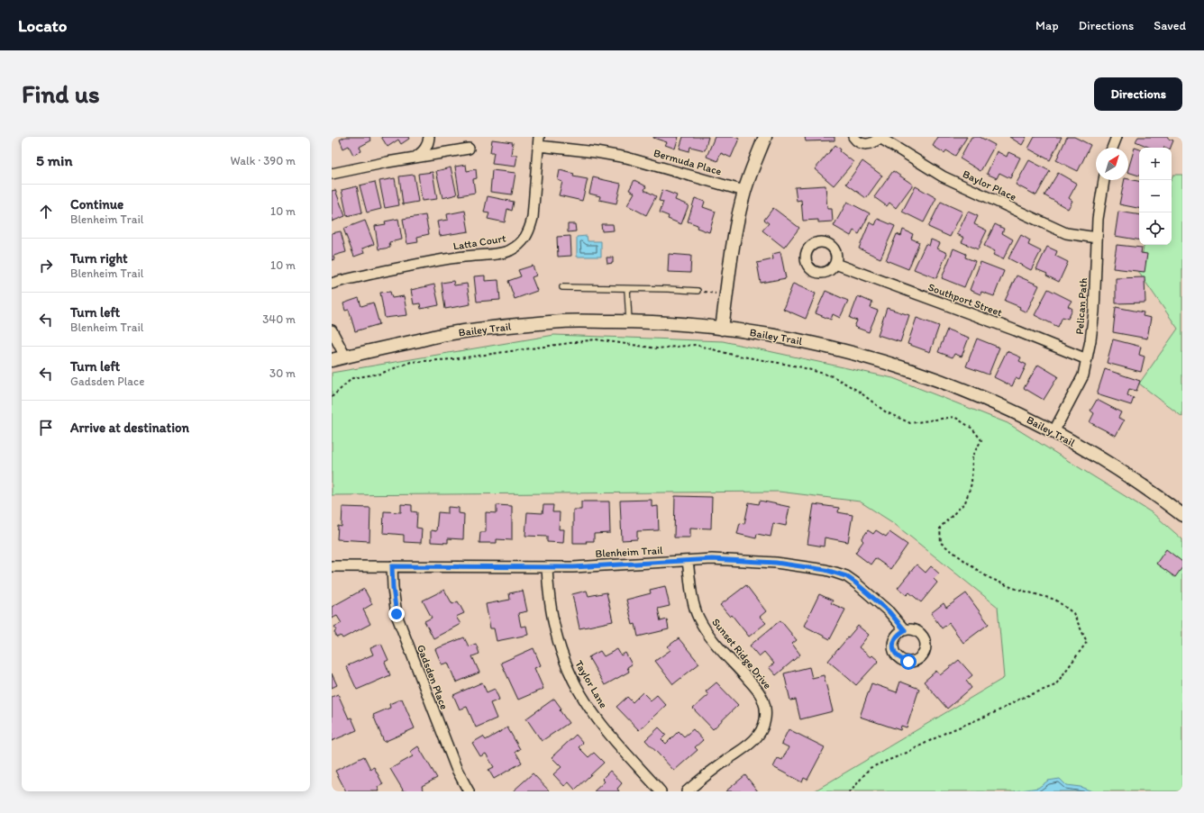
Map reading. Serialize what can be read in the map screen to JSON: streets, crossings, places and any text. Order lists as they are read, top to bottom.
{
  "streets": {
    "street": [
      "Bermuda Place",
      "Baylor Place",
      "Latta Court",
      "Southport Street",
      "Pelican Path",
      "Bailey Trail",
      "Blenheim Trail",
      "Sunset Ridge Drive",
      "Gadsden Place",
      "Taylor Lane"
    ]
  },
  "crossings": [
    ["Bermuda Place", "Latta Court"],
    ["Baylor Place", "Pelican Path"],
    ["Southport Street", "Pelican Path"],
    ["Pelican Path", "Bailey Trail"],
    ["Blenheim Trail", "Sunset Ridge Drive"],
    ["Blenheim Trail", "Gadsden Place"],
    ["Blenheim Trail", "Taylor Lane"]
  ],
  "north": "top right",
  "page": {
    "header": "Locato",
    "nav": ["Map", "Directions", "Saved"],
    "buttons": "Directions",
    "title": "Find us",
    "heading": ["5 min", "Walk · 390 m"],
    "map_buttons": ["+", "−"],
    "list": [
      ["Continue", "Blenheim Trail", "10 m"],
      ["Turn right", "Blenheim Trail", "10 m"],
      ["Turn left", "Blenheim Trail", "340 m"],
      ["Turn left", "Gadsden Place", "30 m"],
      "Arrive at destination"
    ]
  }
}
